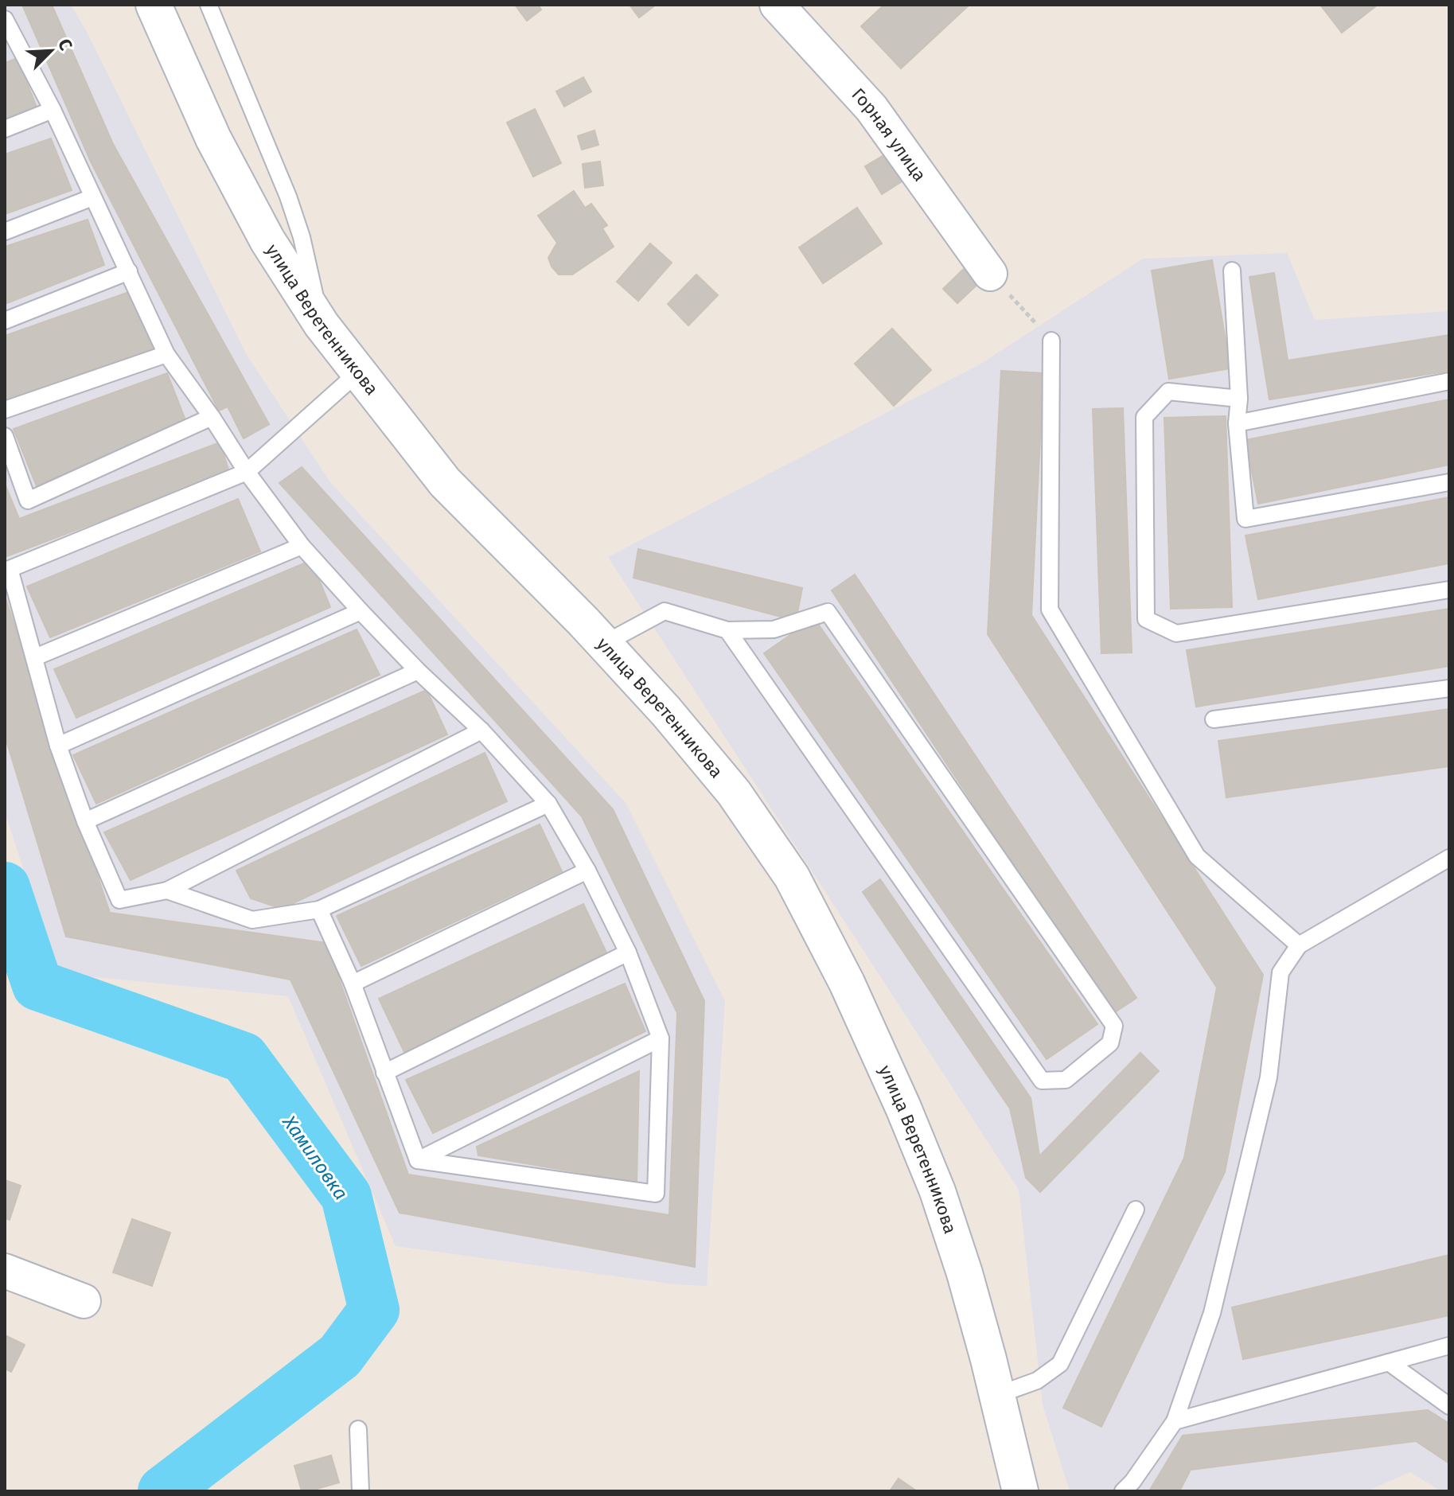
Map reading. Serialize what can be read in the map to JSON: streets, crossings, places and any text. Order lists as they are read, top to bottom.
{
  "streets": {
    "main road": ["улица Веретенникова"],
    "street": ["Горная улица"]
  },
  "water": ["Хамиловка"],
  "north": "top right"
}
